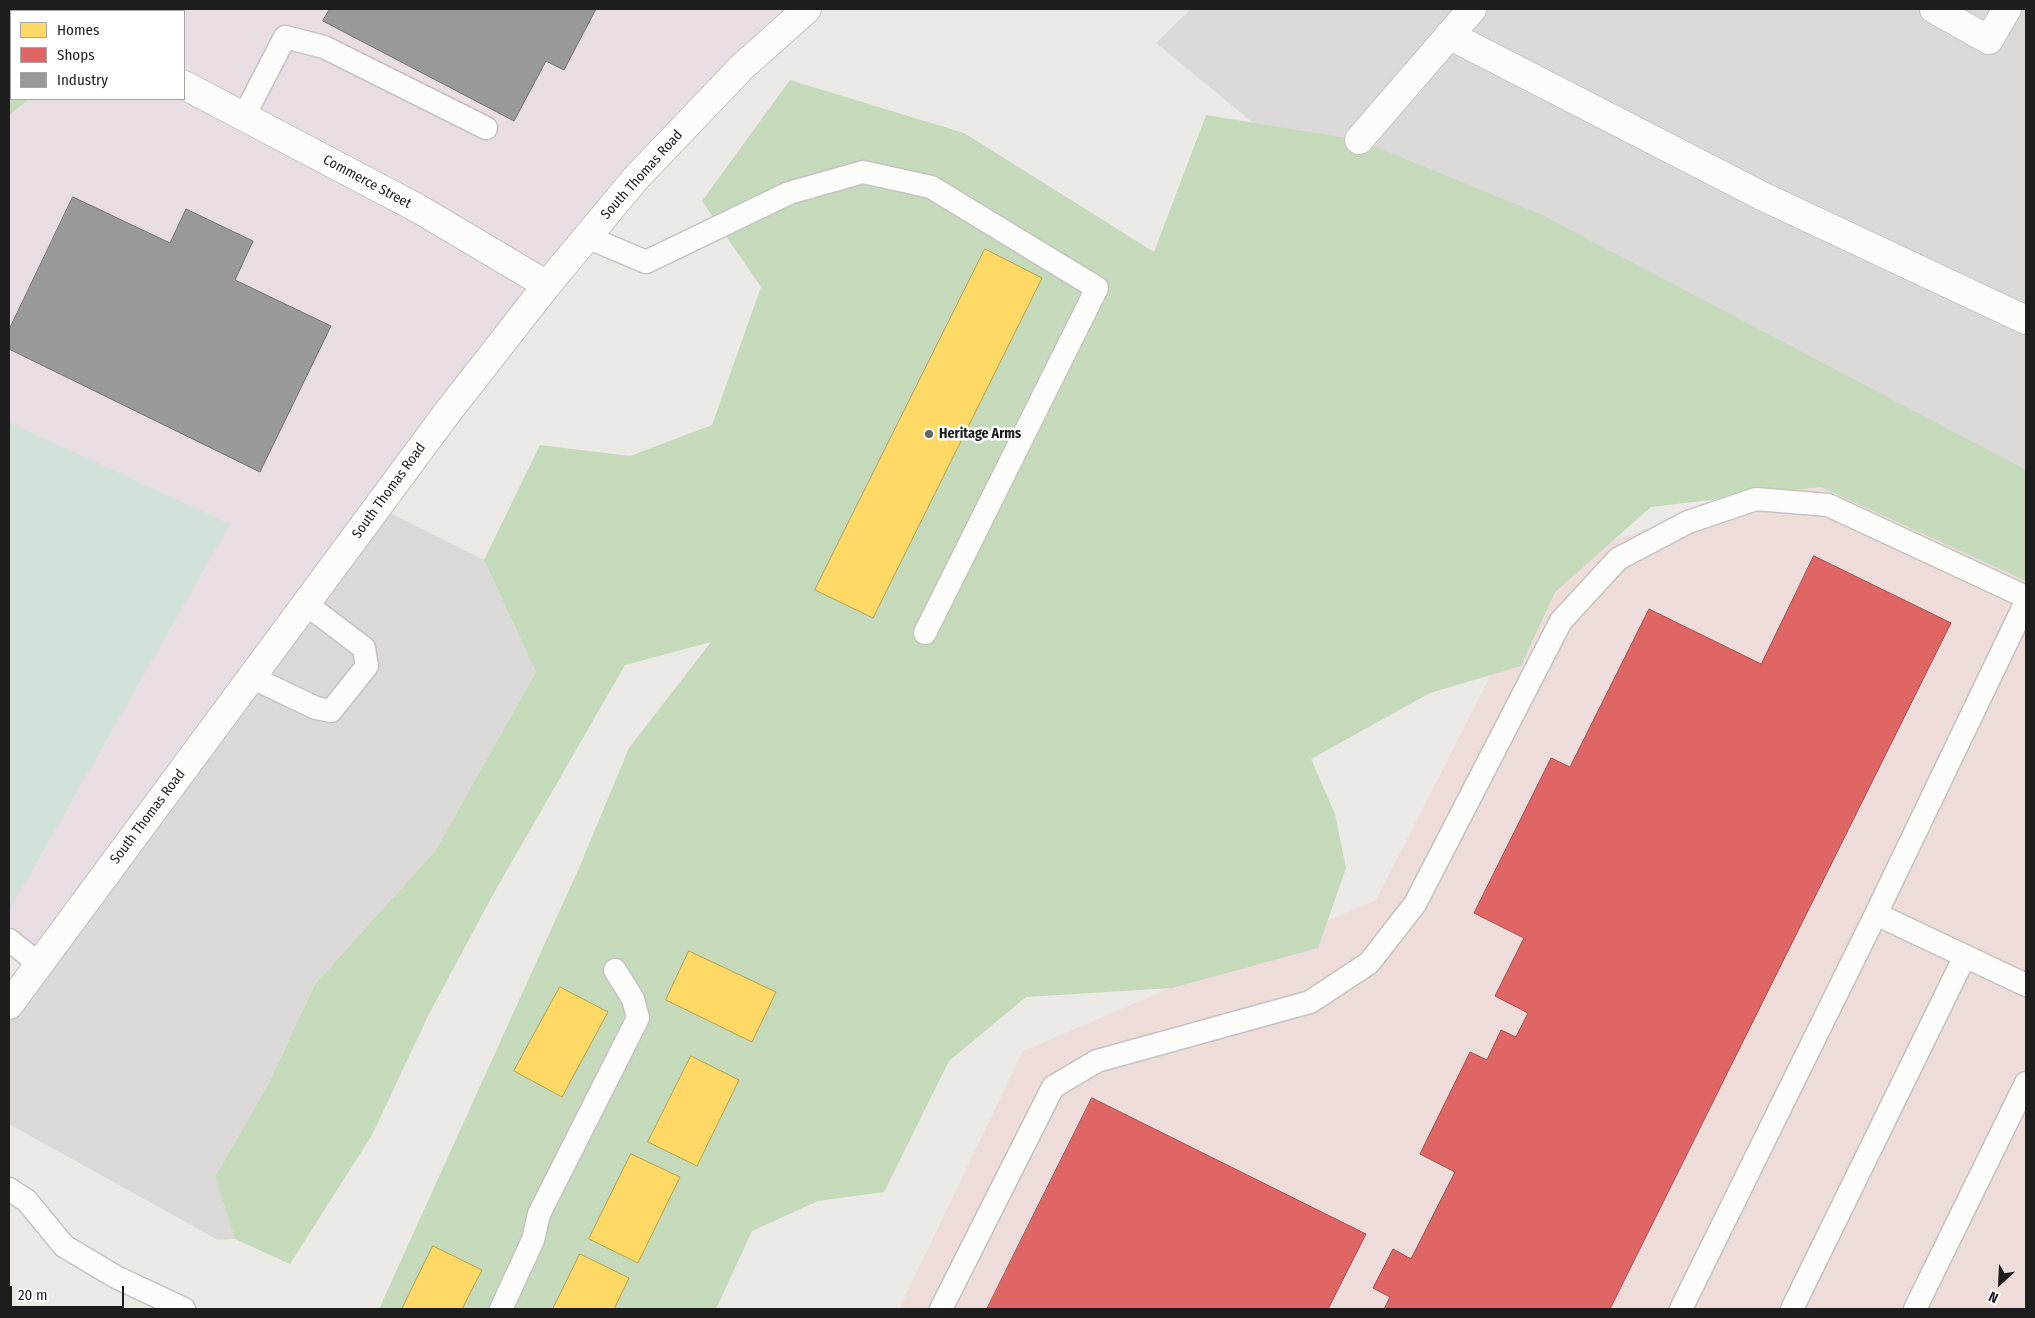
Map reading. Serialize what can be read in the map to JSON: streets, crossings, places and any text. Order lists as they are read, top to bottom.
{
  "streets": {
    "street": ["South Thomas Road", "Commerce Street"]
  },
  "crossings": [
    ["South Thomas Road", "Commerce Street"]
  ],
  "places": ["Heritage Arms"],
  "legend": ["Homes", "Shops", "Industry"],
  "scale_bar": "20 m",
  "north": "bottom left"
}
